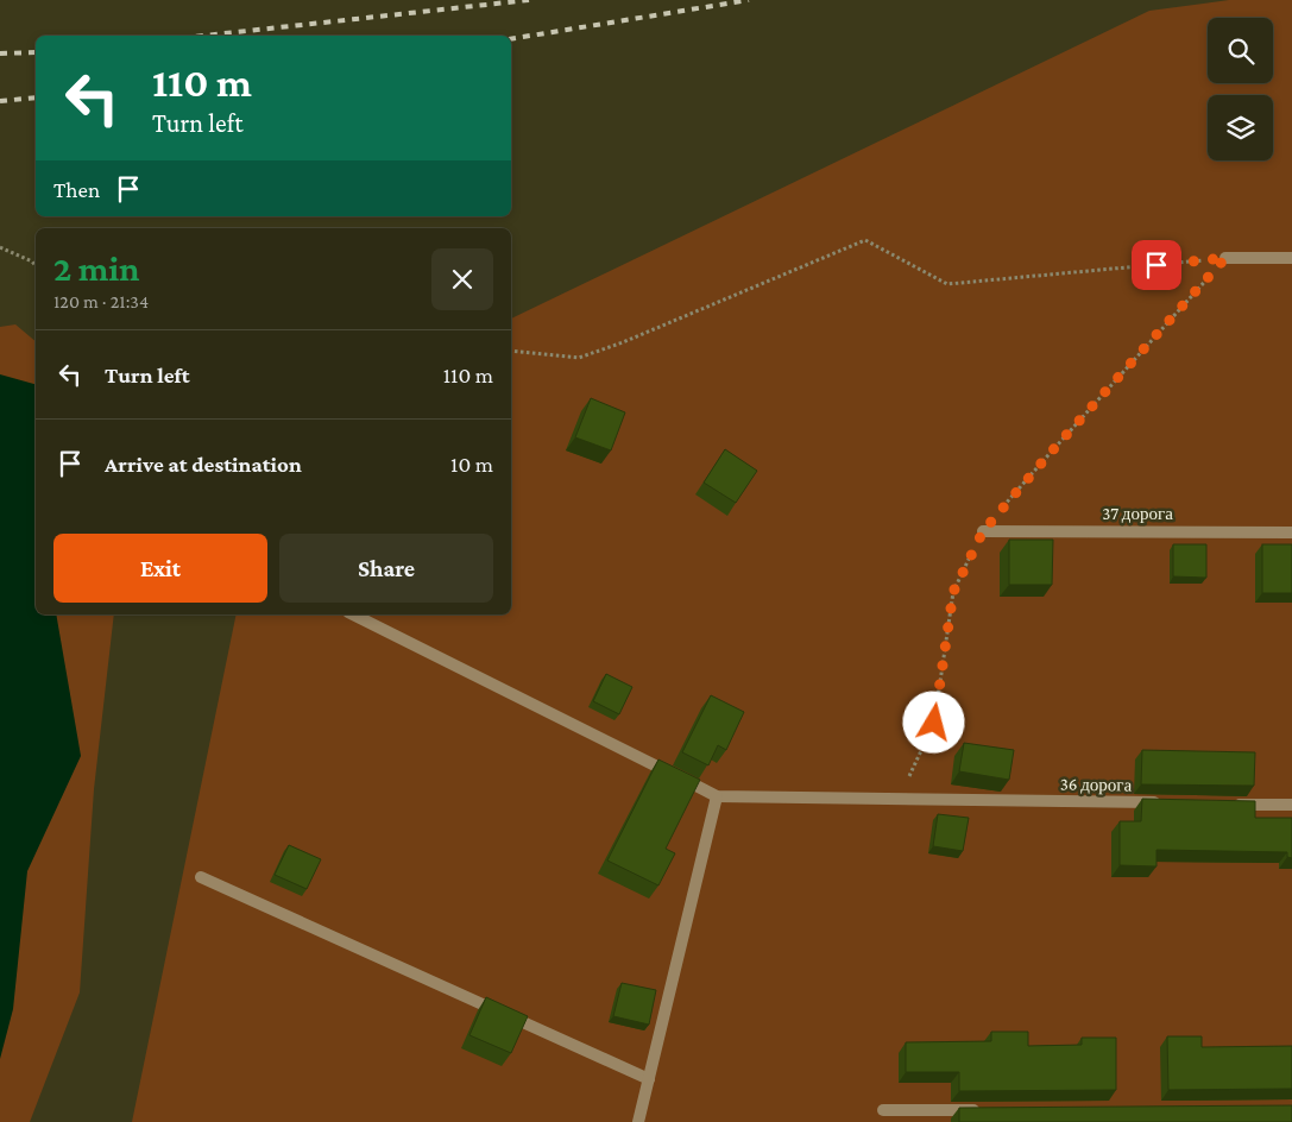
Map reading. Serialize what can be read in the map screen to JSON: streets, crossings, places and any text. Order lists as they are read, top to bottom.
{
  "streets": {
    "lane": ["37 дорога", "36 дорога"]
  },
  "page": {
    "turn": ["110 m", "Turn left"],
    "then": "Then",
    "heading": ["2 min", "120 m · 21:34"],
    "list": [
      {
        "name": "Turn left",
        "value": "110 m"
      },
      {
        "name": "Arrive at destination",
        "value": "10 m"
      }
    ],
    "buttons": ["Exit", "Share"]
  }
}
